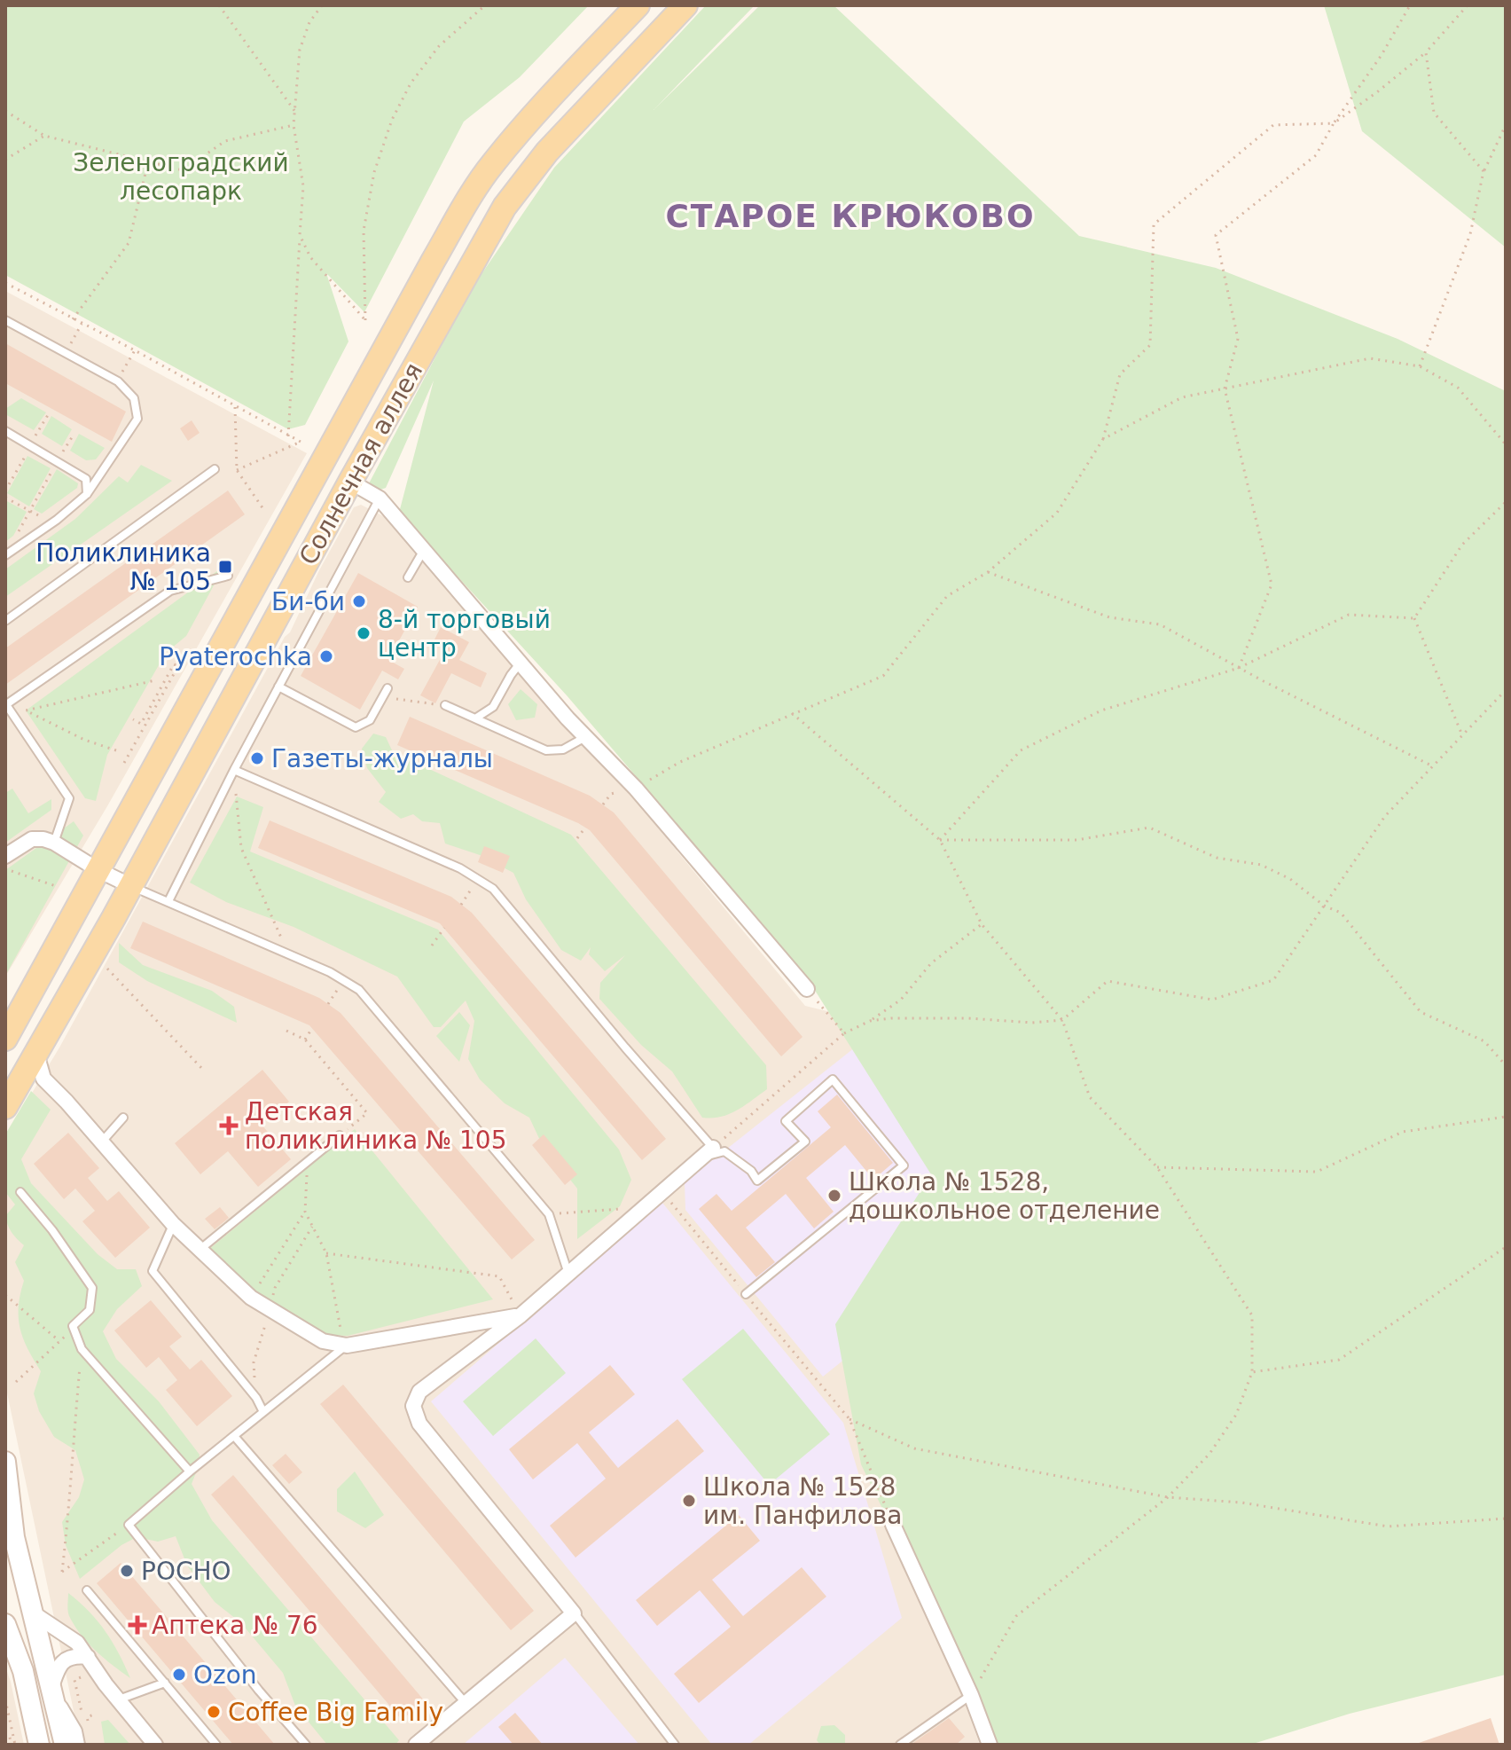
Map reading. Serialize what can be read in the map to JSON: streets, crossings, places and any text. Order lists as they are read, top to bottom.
{
  "streets": {
    "main road": ["Солнечная аллея"]
  },
  "districts": ["СТАРОЕ КРЮКОВО"],
  "parks": ["Зеленоградский лесопарк"],
  "places": {
    "transit": ["Поликлиника № 105"],
    "other": [
      "Би-би",
      "8-й торговый центр",
      "Pyaterochka",
      "Газеты-журналы",
      "Школа № 1528, дошкольное отделение",
      "Школа № 1528 им. Панфилова",
      "РОСНО",
      "Ozon",
      "Coffee Big Family"
    ],
    "health": ["Детская поликлиника № 105", "Аптека № 76"]
  }
}
